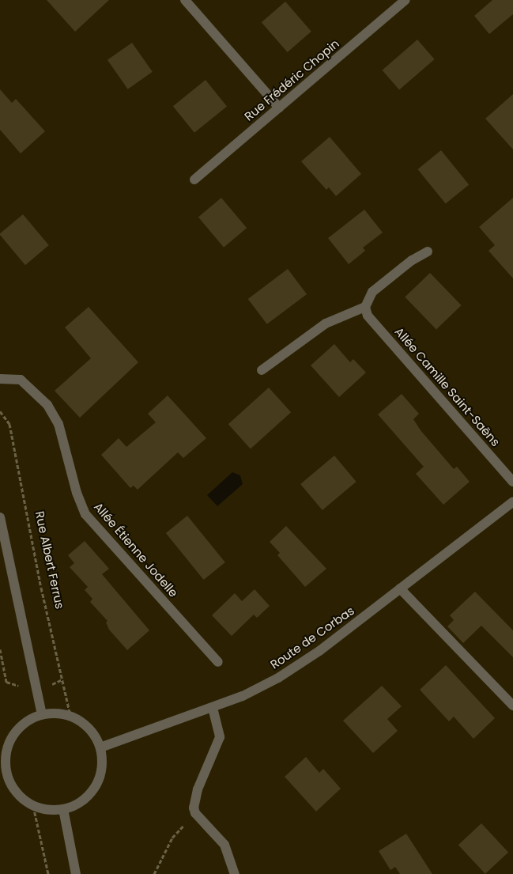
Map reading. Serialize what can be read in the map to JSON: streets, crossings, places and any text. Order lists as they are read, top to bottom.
{
  "streets": {
    "street": [
      "Rue Frédéric Chopin",
      "Allée Camille Saint-Saëns",
      "Allée Étienne Jodelle",
      "Route de Corbas"
    ],
    "path": ["Rue Albert Ferrus"]
  },
  "crossings": [
    ["Rue Albert Ferrus", "Route de Corbas"]
  ]
}
